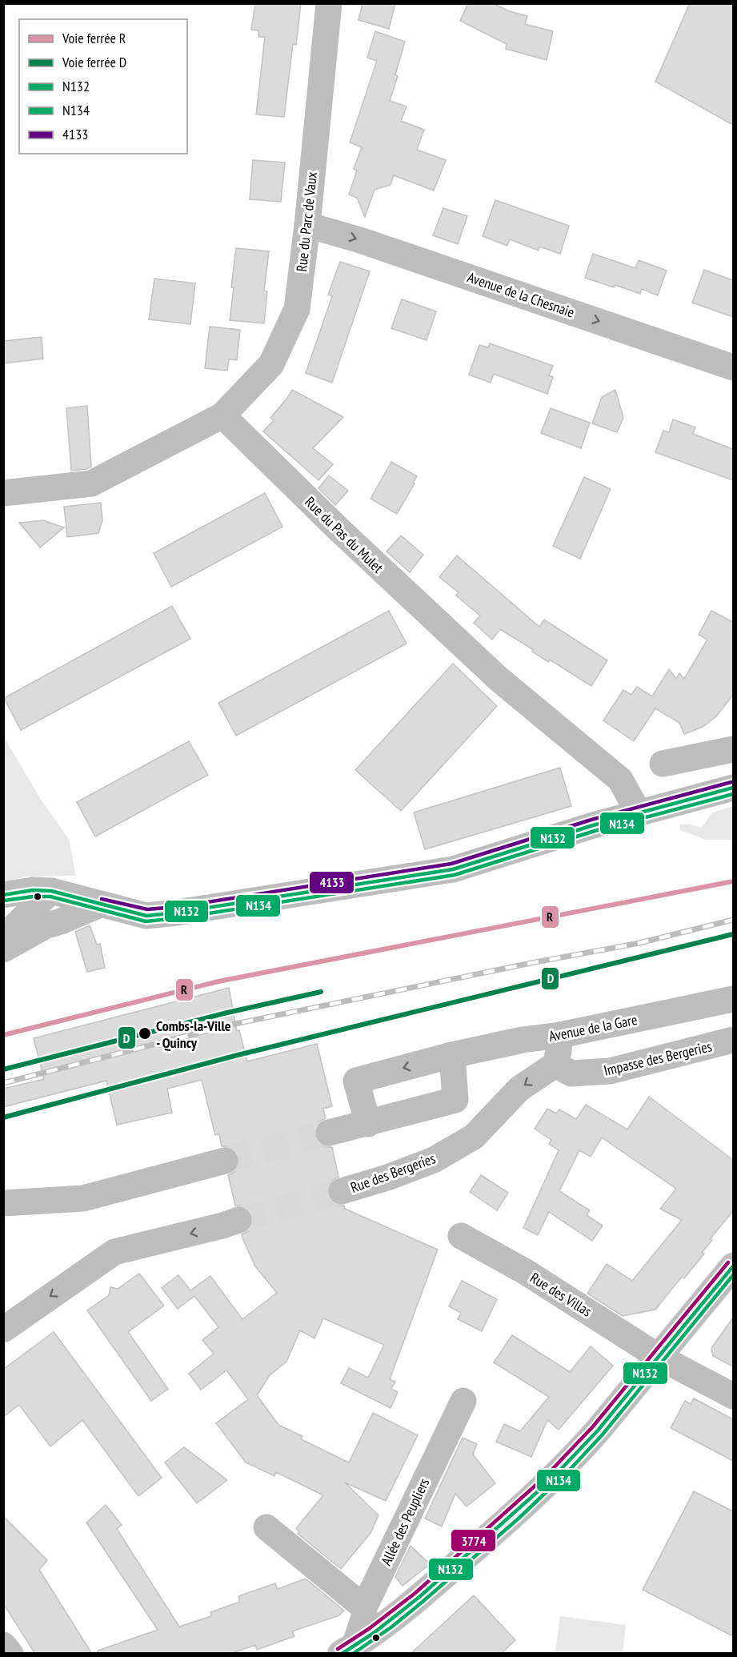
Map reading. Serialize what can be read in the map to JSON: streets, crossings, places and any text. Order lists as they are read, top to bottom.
{
  "streets": {
    "street": [
      "Rue du Parc de Vaux",
      "Avenue de la Chesnaie",
      "Rue du Pas du Mulet",
      "Avenue de la Gare",
      "Impasse des Bergeries",
      "Rue des Bergeries",
      "Rue des Villas",
      "Allée des Peupliers"
    ]
  },
  "crossings": [
    ["Rue du Parc de Vaux", "Avenue de la Chesnaie"],
    ["Rue du Parc de Vaux", "Rue du Pas du Mulet"],
    ["Impasse des Bergeries", "Rue des Bergeries"]
  ],
  "one_way": ["Avenue de la Chesnaie", "Rue des Bergeries"],
  "places": ["Combs-la-Ville - Quincy"],
  "lines": [
    "transit line 4133",
    "transit line N132",
    "transit line N134",
    "rail line R",
    "rail line D",
    "transit line 3774"
  ],
  "legend": [
    "Voie ferrée R",
    "Voie ferrée D",
    "N132",
    "N134",
    "4133"
  ]
}
